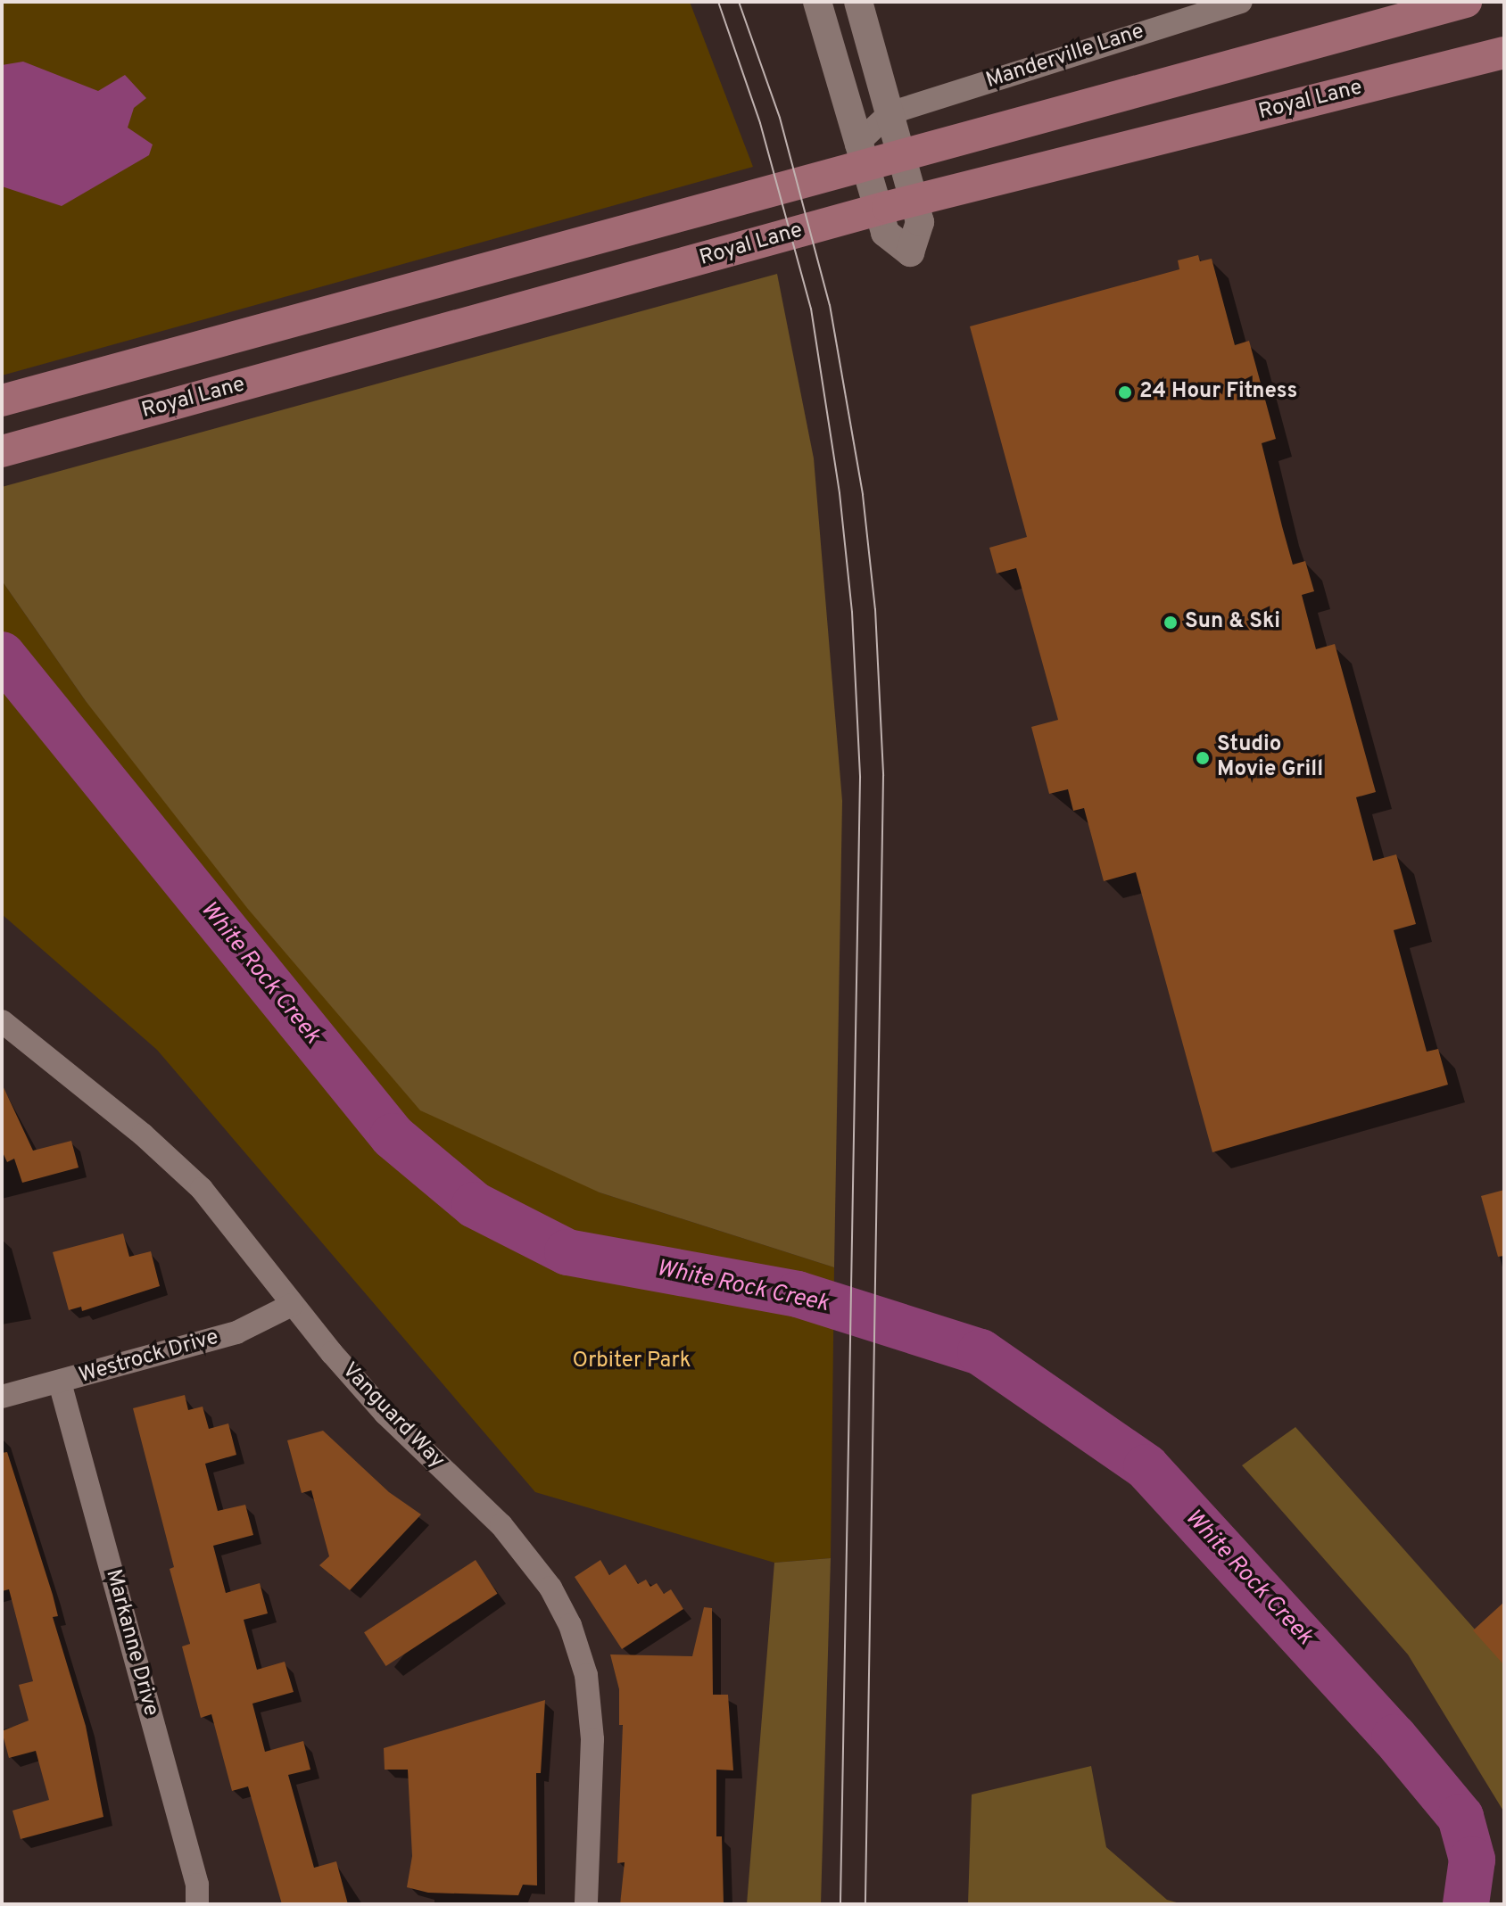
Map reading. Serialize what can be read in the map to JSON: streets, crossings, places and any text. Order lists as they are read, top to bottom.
{
  "streets": {
    "main road": ["Royal Lane"],
    "street": [
      "Manderville Lane",
      "Westrock Drive",
      "Vanguard Way",
      "Markanne Drive"
    ]
  },
  "crossings": [
    ["Westrock Drive", "Vanguard Way"],
    ["Westrock Drive", "Markanne Drive"]
  ],
  "water": ["White Rock Creek"],
  "parks": ["Orbiter Park"],
  "places": ["24 Hour Fitness", "Sun & Ski", "Studio Movie Grill"]
}
